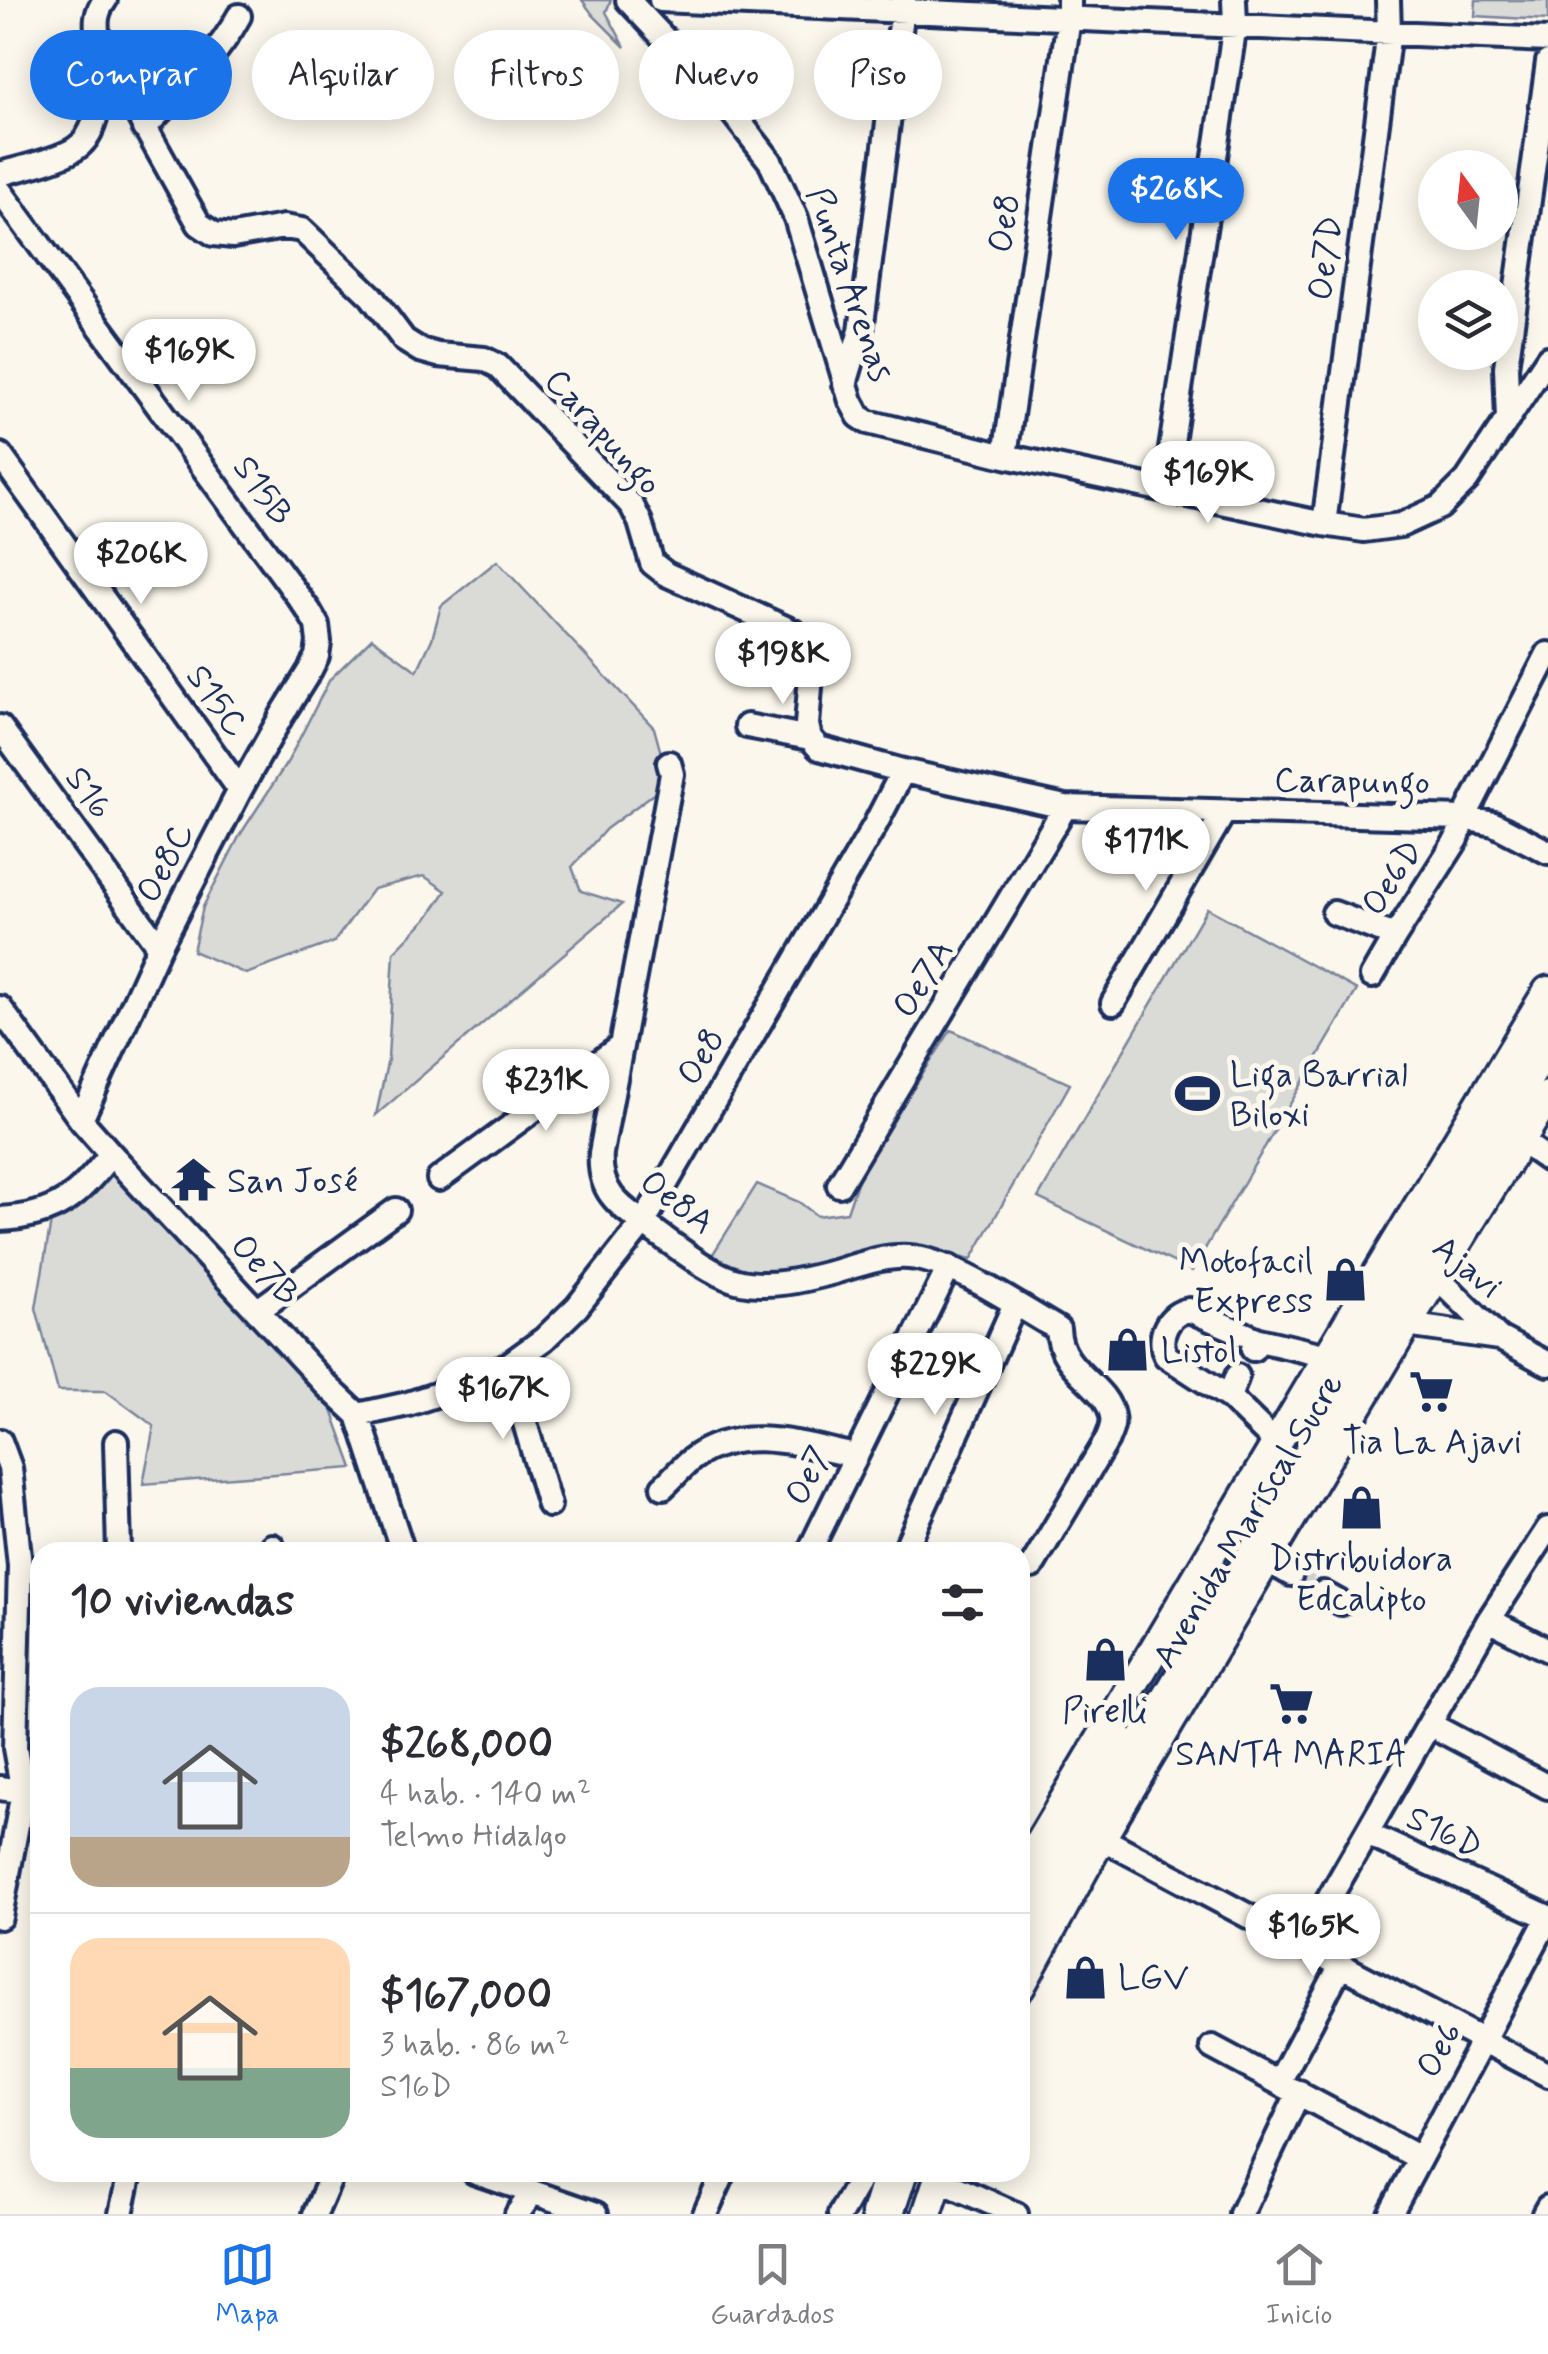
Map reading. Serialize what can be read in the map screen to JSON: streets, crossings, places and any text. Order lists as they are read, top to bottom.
{
  "streets": {
    "main road": ["Avenida Mariscal Sucre"],
    "street": [
      "Oe8",
      "Oe7D",
      "Punta Arenas",
      "Carapungo",
      "S15B",
      "S15C",
      "S16",
      "Oe8C",
      "Oe6D",
      "Oe7A",
      "Oe8A",
      "Ajavi",
      "Oe7B",
      "Oe7",
      "S16D",
      "Oe6"
    ]
  },
  "crossings": [
    ["Oe8", "Punta Arenas"],
    ["Oe8", "Carapungo"],
    ["Oe8", "Oe8A"],
    ["Oe8", "Oe7B"],
    ["Oe7D", "Punta Arenas"],
    ["Carapungo", "Oe6D"],
    ["Carapungo", "Oe7A"],
    ["S15B", "Oe8C"],
    ["S15C", "Oe8C"],
    ["S16", "Oe8C"],
    ["Oe8C", "Oe7B"],
    ["Oe8A", "Oe7"],
    ["Ajavi", "Avenida Mariscal Sucre"],
    ["S16D", "Oe6"]
  ],
  "places": {
    "sports": ["Liga Barrial Biloxi"],
    "temple": ["San José"],
    "shop": [
      "Motofacil Express",
      "Listol",
      "Distribuidora Edcalipto",
      "Pirelli",
      "LGV"
    ],
    "supermarket": ["Tia La Ajavi", "SANTA MARIA"]
  },
  "north": "top",
  "page": {
    "chip": [
      "Comprar",
      "Alquilar",
      "Filtros",
      "Nuevo",
      "Piso"
    ],
    "price": [
      "$268K",
      "$169K",
      "$169K",
      "$206K",
      "$198K",
      "$171K",
      "$231K",
      "$229K",
      "$167K",
      "$165K"
    ],
    "heading": "10 viviendas",
    "list": [
      {
        "name": "$268,000",
        "note": "4 hab. · 140 m² · Telmo Hidalgo"
      },
      {
        "name": "$167,000",
        "note": "3 hab. · 86 m² · S16D"
      }
    ],
    "tabs": ["Mapa", "Guardados", "Inicio"]
  }
}
